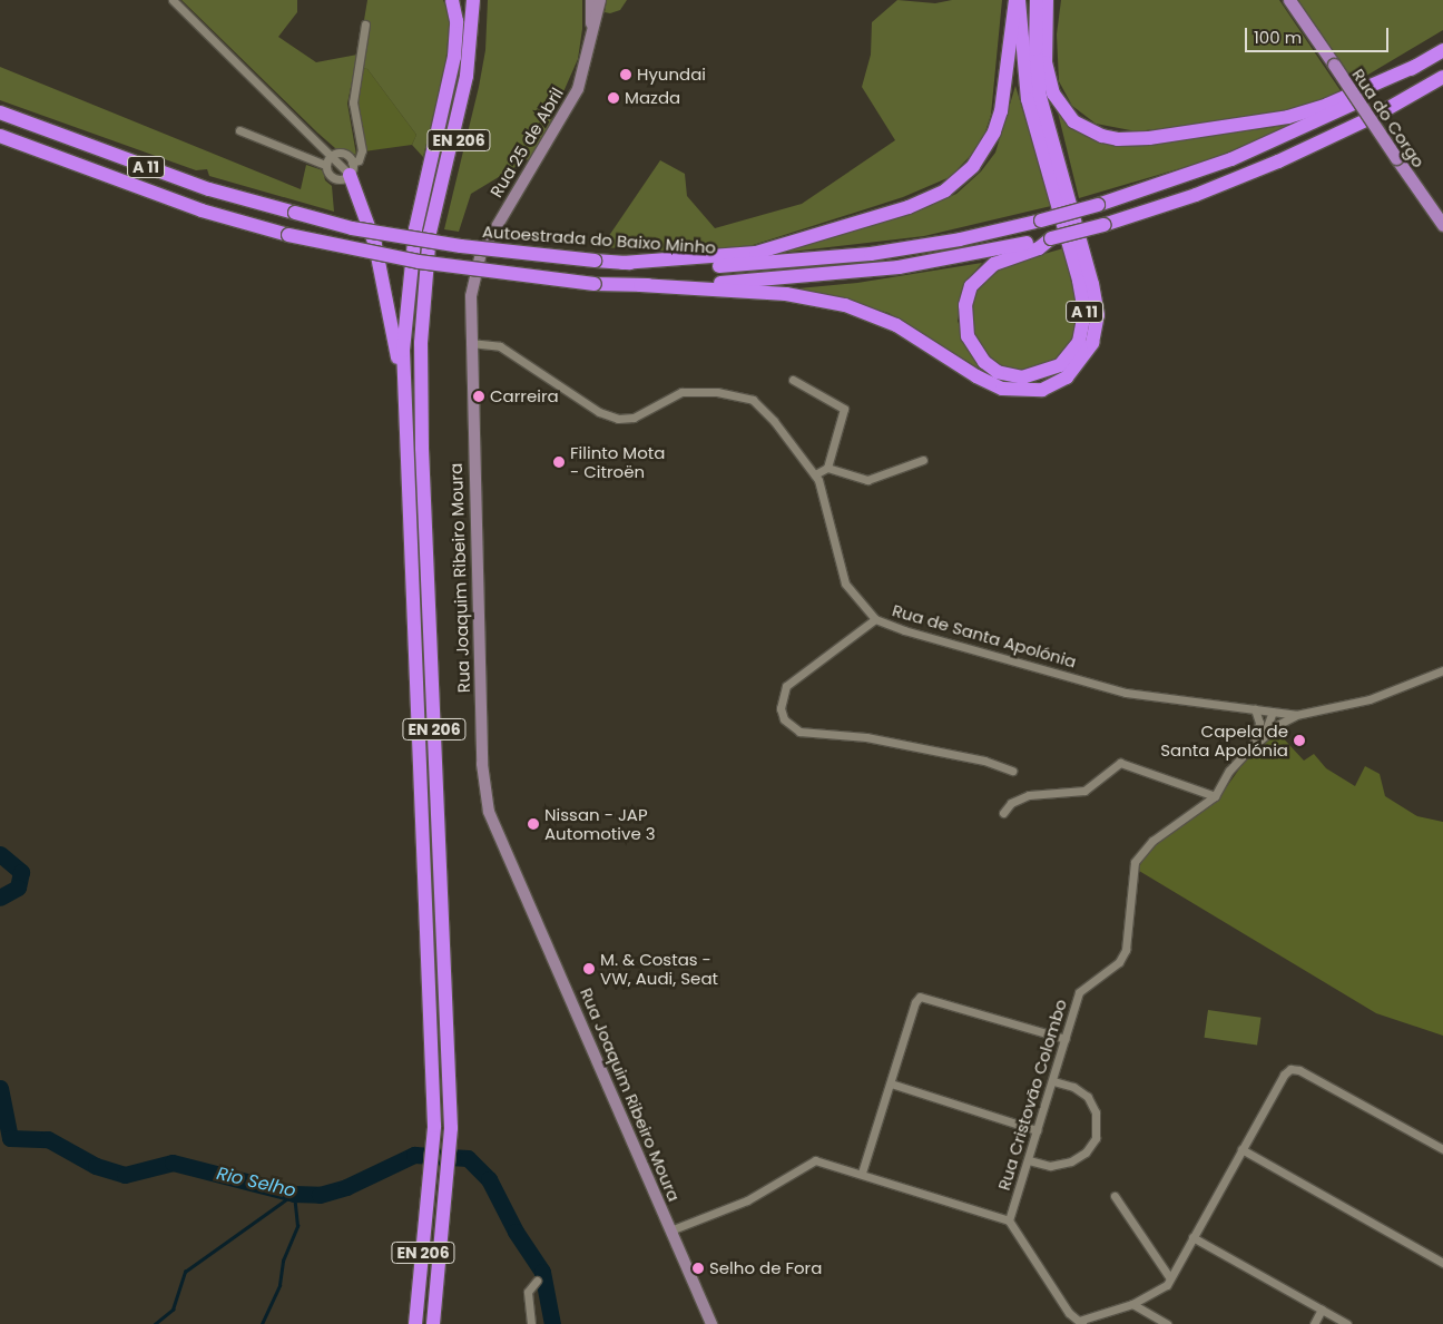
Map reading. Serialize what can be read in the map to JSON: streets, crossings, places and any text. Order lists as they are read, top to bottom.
{
  "streets": {
    "highway": ["EN 206", "A 11", "Autoestrada do Baixo Minho"],
    "main road": ["Rua do Corgo", "Rua 25 de Abril", "Rua Joaquim Ribeiro Moura"],
    "street": ["Rua de Santa Apolónia", "Rua Cristovão Colombo"]
  },
  "crossings": [
    ["Rua 25 de Abril", "Rua Joaquim Ribeiro Moura"],
    ["Rua 25 de Abril", "Rua de Santa Apolónia"],
    ["A 11", "Autoestrada do Baixo Minho"],
    ["Rua Joaquim Ribeiro Moura", "Rua de Santa Apolónia"],
    ["Rua de Santa Apolónia", "Rua Cristovão Colombo"]
  ],
  "water": ["Rio Selho"],
  "places": [
    "Hyundai",
    "Mazda",
    "Carreira",
    "Filinto Mota - Citroën",
    "Capela de Santa Apolónia",
    "Nissan - JAP Automotive 3",
    "M. & Costas - VW, Audi, Seat",
    "Selho de Fora"
  ],
  "scale_bar": "100 m"
}
